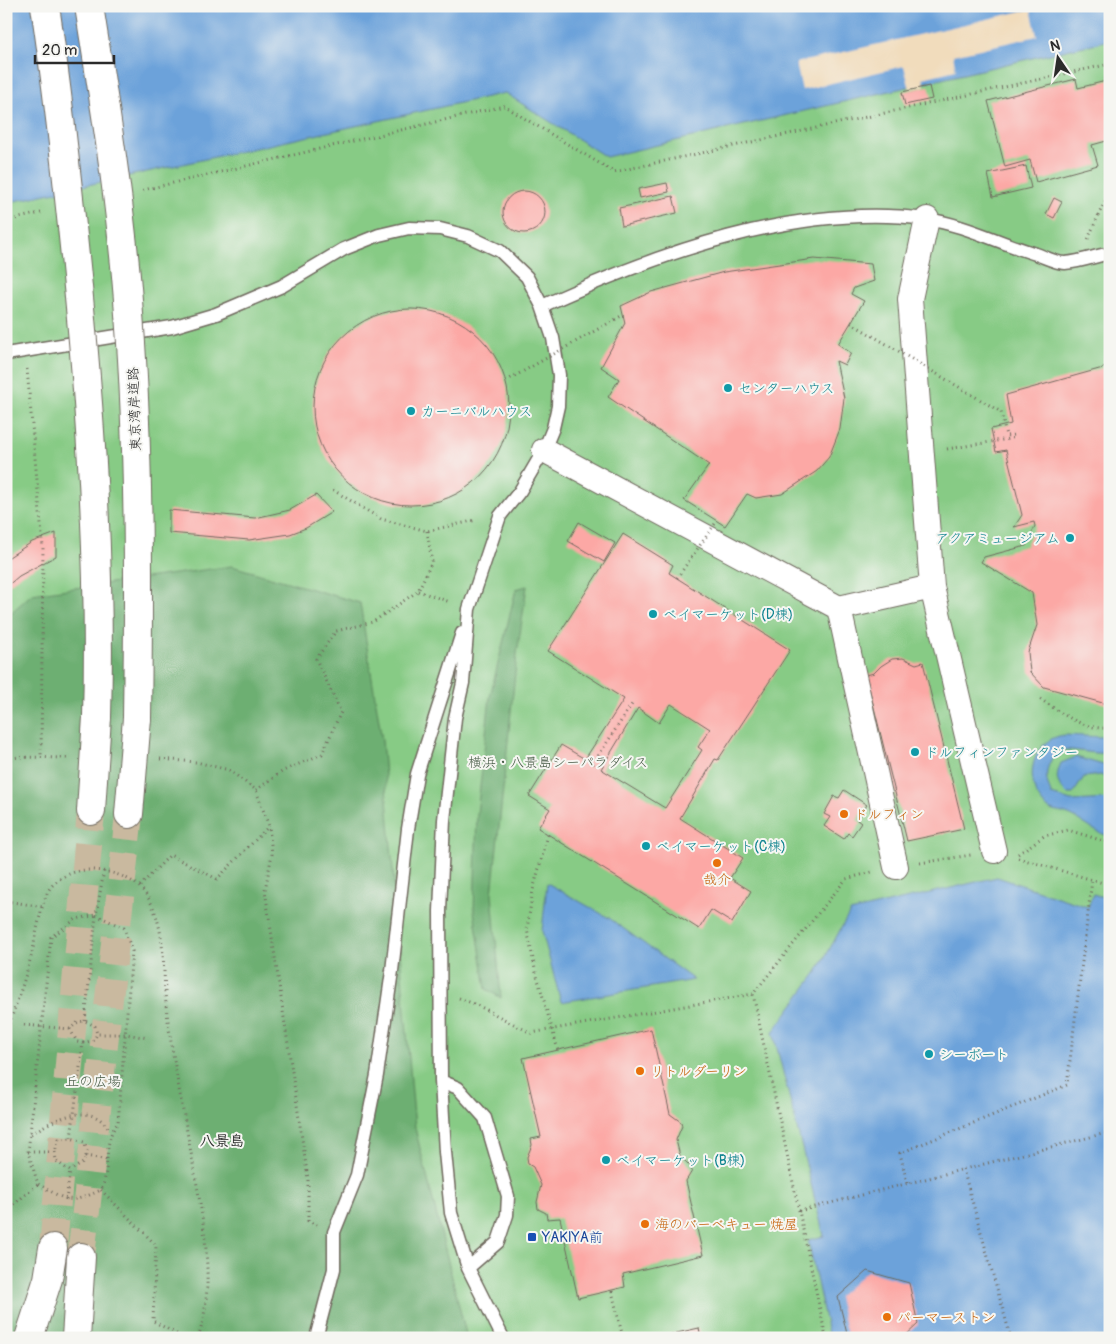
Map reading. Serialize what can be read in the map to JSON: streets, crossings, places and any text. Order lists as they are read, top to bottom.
{
  "streets": {
    "highway": ["東京湾岸道路"]
  },
  "districts": ["八景島"],
  "parks": ["横浜・八景島シーパラダイス", "丘の広場"],
  "places": {
    "other": [
      "センターハウス",
      "カーニバルハウス",
      "アクアミュージアム",
      "ベイマーケット(D棟)",
      "ドルフィンファンタジー",
      "ドルフィン",
      "ベイマーケット(C棟)",
      "哉介",
      "シーボート",
      "リトルダーリン",
      "ベイマーケット(B棟)",
      "海のバーベキュー 焼屋",
      "パーマーストン"
    ],
    "transit": ["YAKIYA前"]
  },
  "scale_bar": "20 m",
  "north": "top"
}
